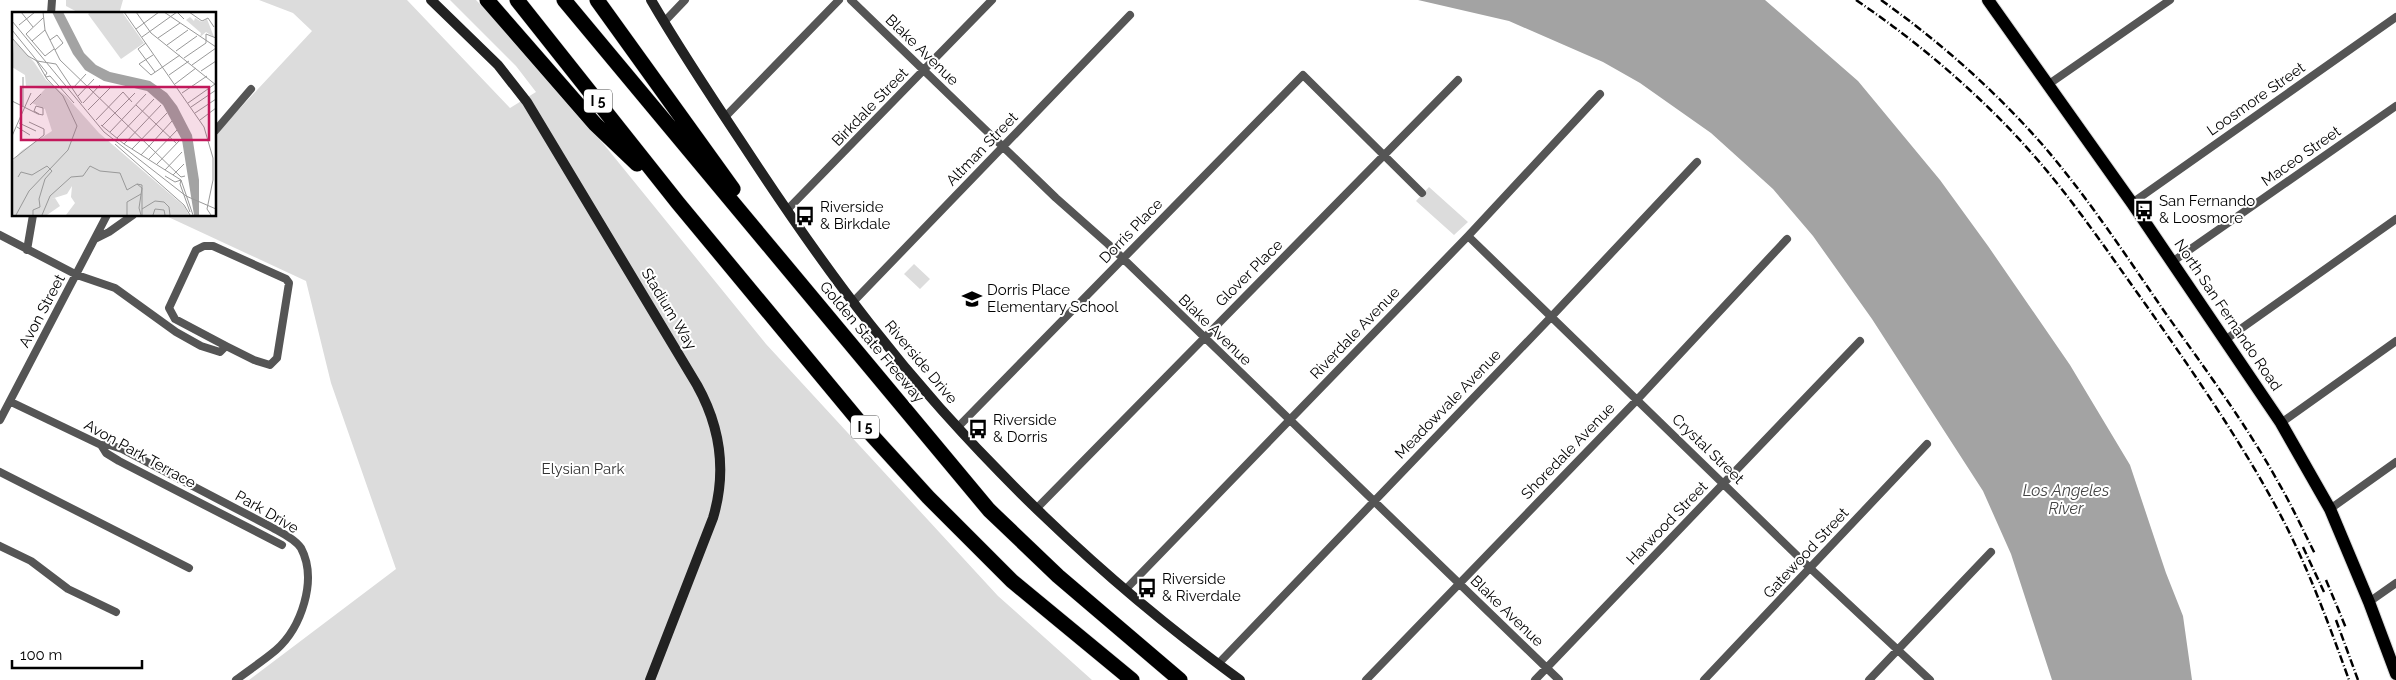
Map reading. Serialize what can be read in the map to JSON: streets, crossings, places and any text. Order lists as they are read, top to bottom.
{
  "streets": {
    "highway": ["I 5", "Golden State Freeway"],
    "main road": ["Stadium Way", "North San Fernando Road", "Riverside Drive"],
    "street": [
      "Blake Avenue",
      "Loosmore Street",
      "Birkdale Street",
      "Altman Street",
      "Maceo Street",
      "Dorris Place",
      "Glover Place",
      "Avon Street",
      "Riverdale Avenue",
      "Meadowvale Avenue",
      "Crystal Street",
      "Shoredale Avenue",
      "Avon Park Terrace",
      "Park Drive",
      "Harwood Street",
      "Gatewood Street"
    ]
  },
  "crossings": [
    ["Blake Avenue", "Birkdale Street"],
    ["Blake Avenue", "Altman Street"],
    ["Blake Avenue", "Dorris Place"],
    ["Blake Avenue", "Glover Place"],
    ["Blake Avenue", "Riverdale Avenue"],
    ["Blake Avenue", "Meadowvale Avenue"],
    ["Blake Avenue", "Shoredale Avenue"],
    ["Blake Avenue", "Harwood Street"],
    ["Loosmore Street", "North San Fernando Road"],
    ["Birkdale Street", "Riverside Drive"],
    ["Altman Street", "Riverside Drive"],
    ["Maceo Street", "North San Fernando Road"],
    ["Dorris Place", "Glover Place"],
    ["Dorris Place", "Riverside Drive"],
    ["Glover Place", "Riverside Drive"],
    ["Avon Street", "Avon Park Terrace"],
    ["Riverdale Avenue", "Riverside Drive"],
    ["Riverdale Avenue", "Crystal Street"],
    ["Riverside Drive", "Meadowvale Avenue"],
    ["Meadowvale Avenue", "Crystal Street"],
    ["Crystal Street", "Shoredale Avenue"],
    ["Crystal Street", "Harwood Street"],
    ["Crystal Street", "Gatewood Street"],
    ["Avon Park Terrace", "Park Drive"]
  ],
  "water": ["Los Angeles River"],
  "parks": ["Elysian Park"],
  "places": {
    "bus stop": [
      "San Fernando & Loosmore",
      "Riverside & Birkdale",
      "Riverside & Dorris",
      "Riverside & Riverdale"
    ],
    "school or university": ["Dorris Place Elementary School"]
  },
  "scale_bar": "100 m"
}
